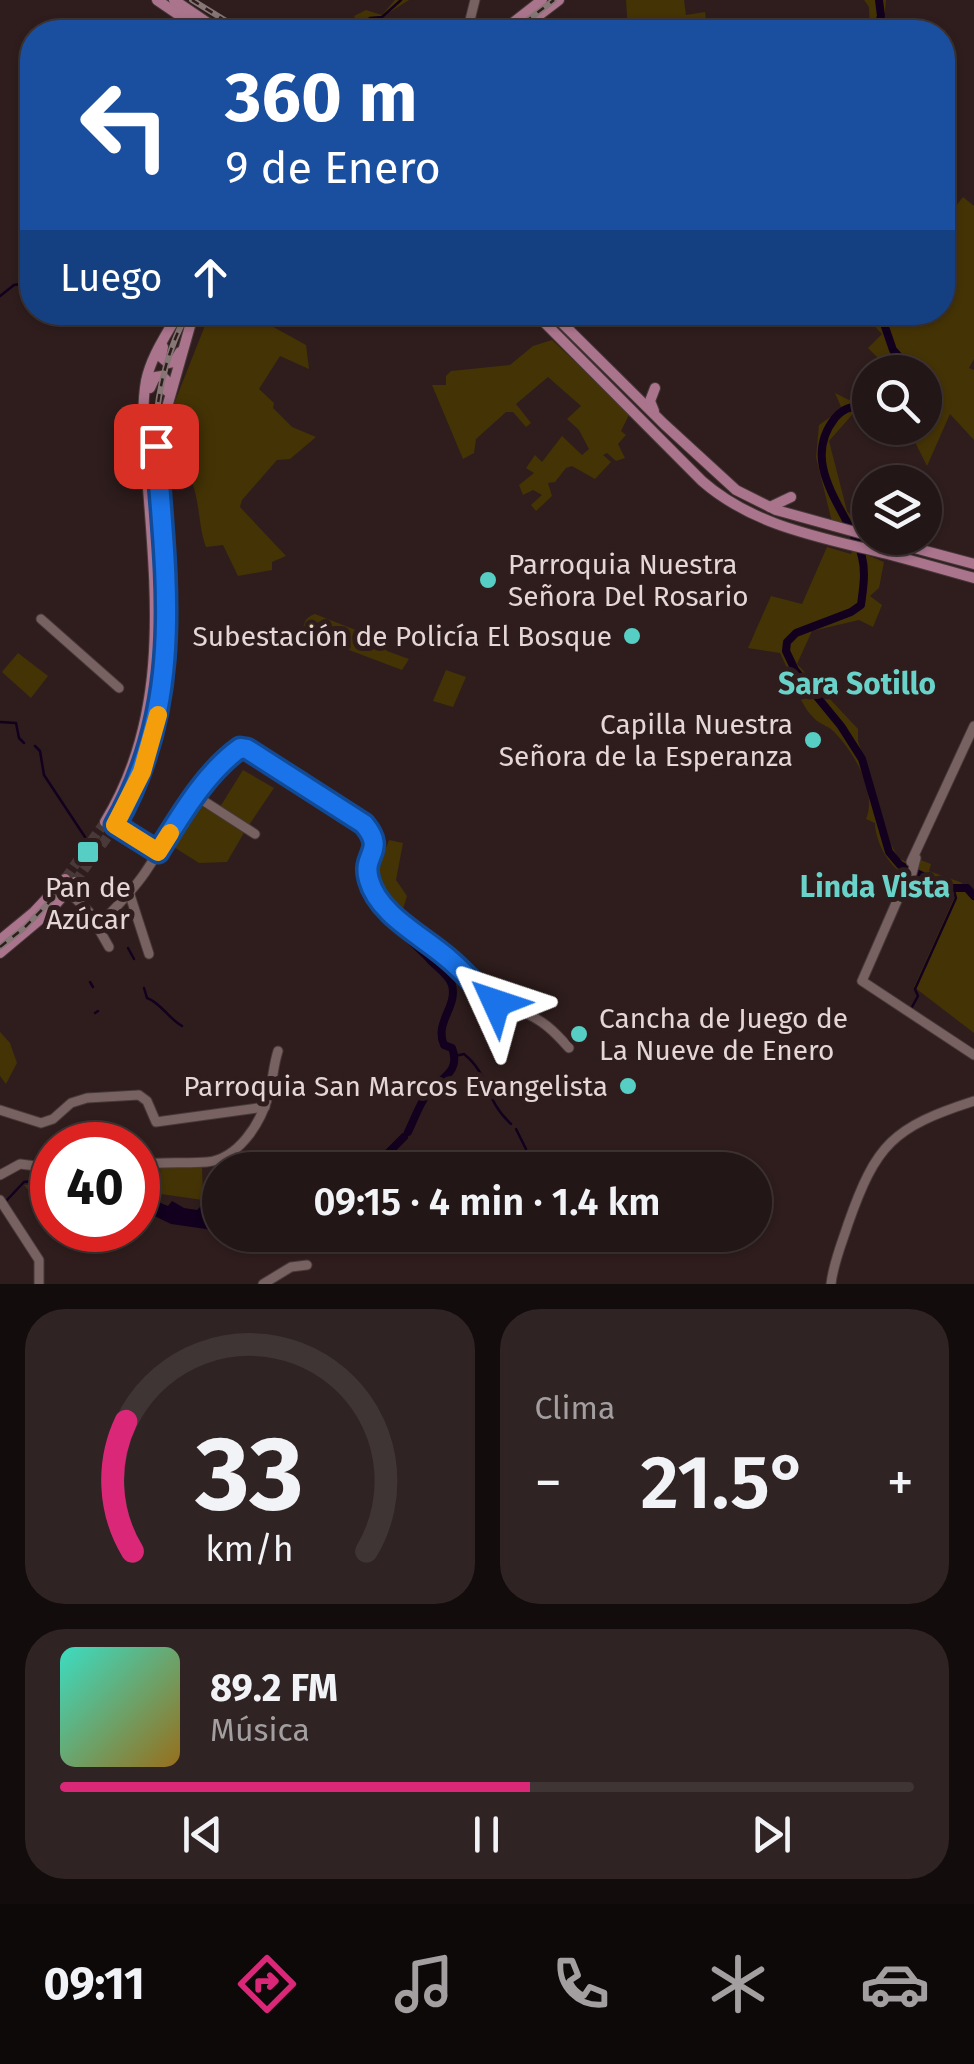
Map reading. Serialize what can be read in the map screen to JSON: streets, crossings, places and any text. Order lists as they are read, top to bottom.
{
  "districts": ["Sara Sotillo", "Linda Vista"],
  "places": {
    "other": [
      "Parroquia Nuestra Señora Del Rosario",
      "Subestación de Policía El Bosque",
      "Capilla Nuestra Señora de la Esperanza",
      "Cancha de Juego de La Nueve de Enero",
      "Parroquia San Marcos Evangelista"
    ],
    "transit": ["Pan de Azúcar"]
  },
  "page": {
    "turn": ["360 m", "9 de Enero"],
    "then": "Luego",
    "limit": "40",
    "trip": "09:15 · 4 min · 1.4 km",
    "tile": "Clima",
    "heat": ["−", "21.5°", "+"],
    "song": ["89.2 FM", "Música"],
    "tabs": "09:11",
    "gauge": ["33", "km/h"]
  }
}
